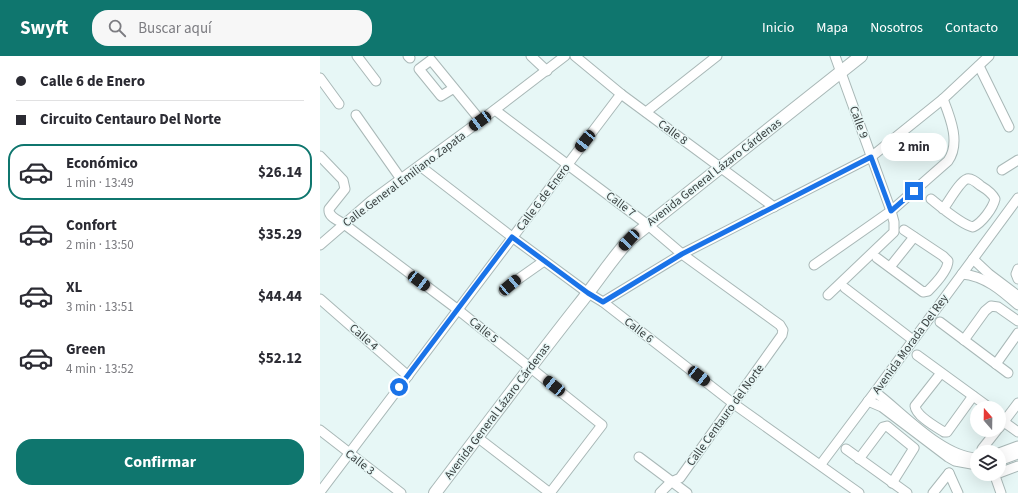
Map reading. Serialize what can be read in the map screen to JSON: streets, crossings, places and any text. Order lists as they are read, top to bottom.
{
  "streets": {
    "main road": ["Avenida General Lázaro Cárdenas"],
    "street": [
      "Calle 9",
      "Calle 8",
      "Calle General Emiliano Zapata",
      "Calle 6 de Enero",
      "Calle 7",
      "Calle 5",
      "Calle 6",
      "Calle 4",
      "Avenida Morada Del Rey",
      "Calle Centauro del Norte",
      "Calle 3"
    ]
  },
  "crossings": [
    ["Calle 9", "Avenida General Lázaro Cárdenas"],
    ["Calle 8", "Avenida General Lázaro Cárdenas"],
    ["Calle 8", "Calle 6 de Enero"],
    ["Avenida General Lázaro Cárdenas", "Calle 7"],
    ["Avenida General Lázaro Cárdenas", "Calle 5"],
    ["Avenida General Lázaro Cárdenas", "Calle 6"],
    ["Calle General Emiliano Zapata", "Calle 7"],
    ["Calle General Emiliano Zapata", "Calle 5"],
    ["Calle General Emiliano Zapata", "Calle 6"],
    ["Calle 6 de Enero", "Calle 7"],
    ["Calle 6 de Enero", "Calle 5"],
    ["Calle 6 de Enero", "Calle 6"],
    ["Calle 6 de Enero", "Calle 4"],
    ["Calle 6 de Enero", "Calle 3"],
    ["Calle 7", "Calle Centauro del Norte"],
    ["Calle 6", "Avenida Morada Del Rey"],
    ["Calle 6", "Calle Centauro del Norte"]
  ],
  "north": "top",
  "page": {
    "header": "Swyft",
    "search": "Buscar aquí",
    "nav": [
      "Inicio",
      "Mapa",
      "Nosotros",
      "Contacto"
    ],
    "banner": ["Calle 6 de Enero", "Circuito Centauro Del Norte"],
    "bubble": "2 min",
    "list": [
      {
        "name": "Económico",
        "note": "1 min · 13:49",
        "value": "$26.14"
      },
      {
        "name": "Confort",
        "note": "2 min · 13:50",
        "value": "$35.29"
      },
      {
        "name": "XL",
        "note": "3 min · 13:51",
        "value": "$44.44"
      },
      {
        "name": "Green",
        "note": "4 min · 13:52",
        "value": "$52.12"
      }
    ],
    "buttons": "Confirmar"
  }
}
